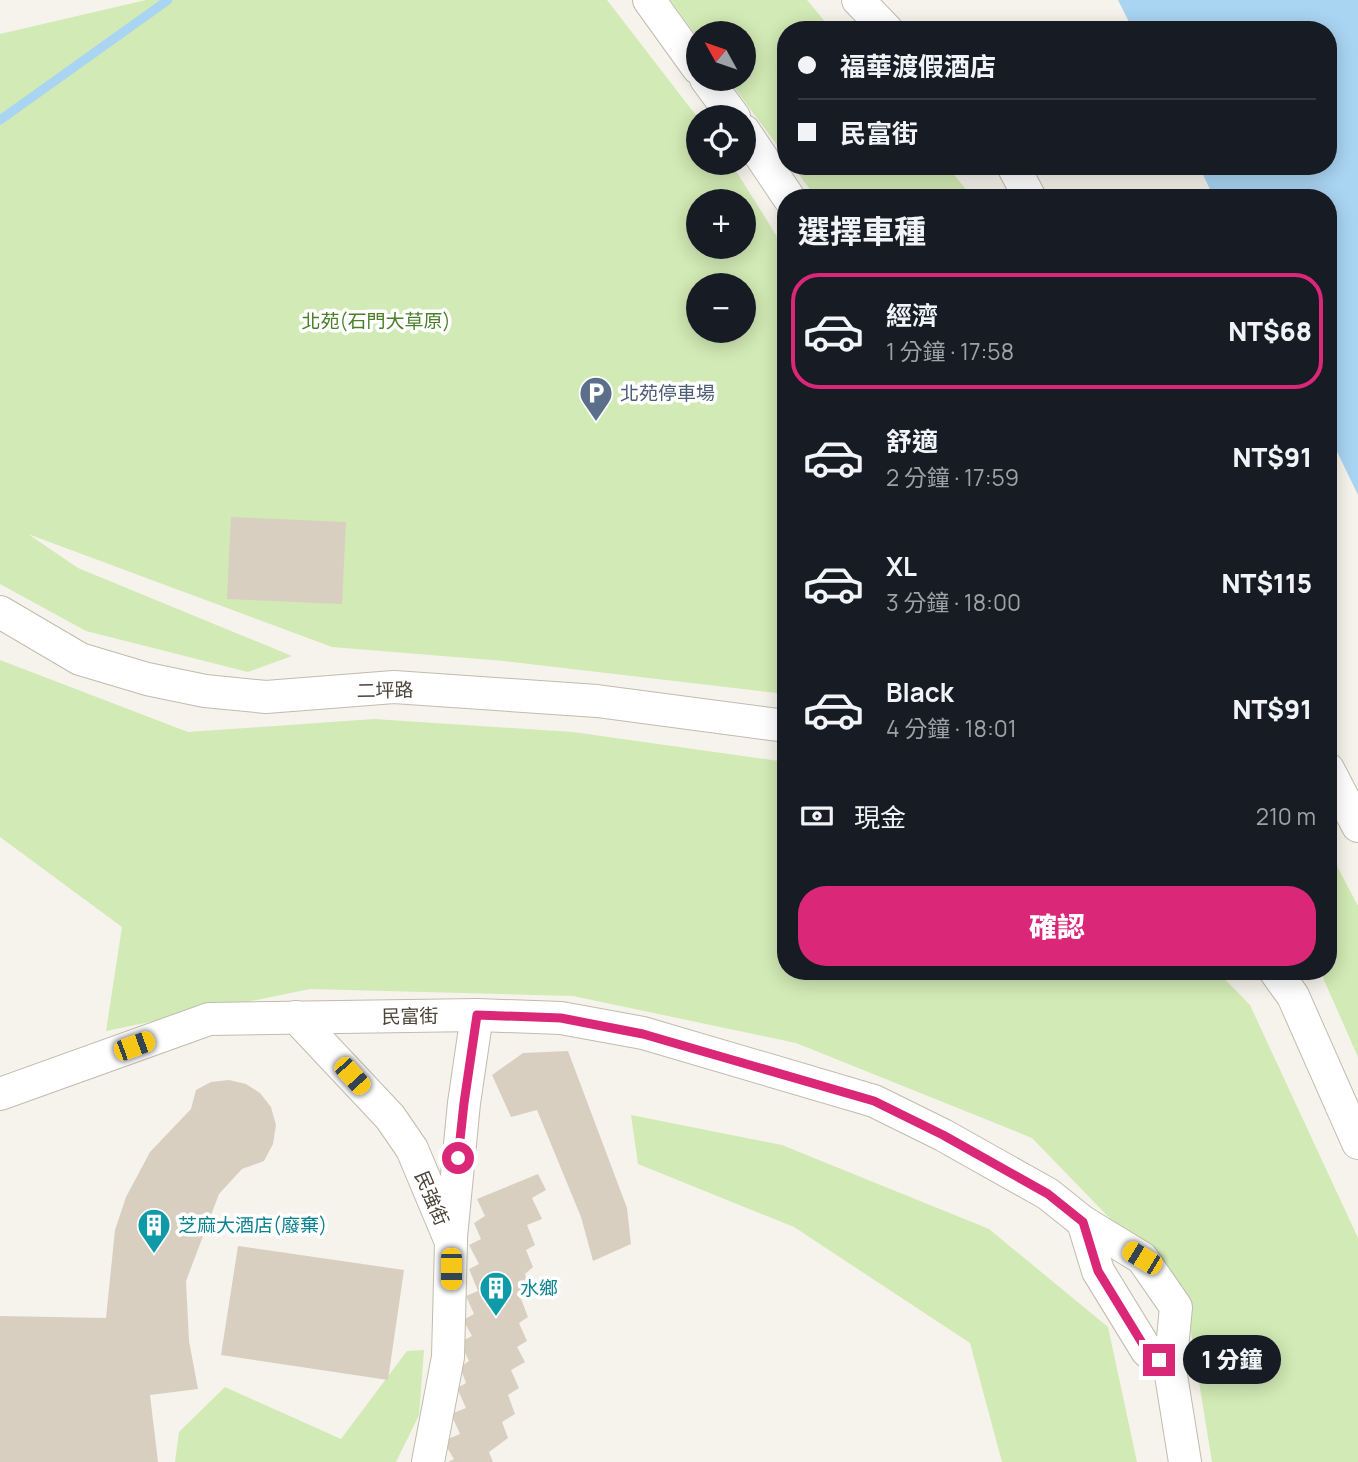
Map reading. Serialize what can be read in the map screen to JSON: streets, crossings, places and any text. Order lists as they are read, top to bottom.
{
  "streets": {
    "street": ["二坪路", "民富街", "民強街"]
  },
  "crossings": [
    ["民富街", "民強街"]
  ],
  "parks": ["北苑(石門大草原)"],
  "places": {
    "parking": ["北苑停車場"],
    "building": ["芝麻大酒店(廢棄)", "水鄉"]
  },
  "north": "top left",
  "page": {
    "map_buttons": ["+", "−"],
    "banner": ["福華渡假酒店", "民富街"],
    "heading": "選擇車種",
    "list": [
      {
        "name": "經濟",
        "note": "1 分鐘 · 17:58",
        "value": "NT$68"
      },
      {
        "name": "舒適",
        "note": "2 分鐘 · 17:59",
        "value": "NT$91"
      },
      {
        "name": "XL",
        "note": "3 分鐘 · 18:00",
        "value": "NT$115"
      },
      {
        "name": "Black",
        "note": "4 分鐘 · 18:01",
        "value": "NT$91"
      }
    ],
    "pay": ["現金", "210 m"],
    "buttons": "確認",
    "bubble": "1 分鐘"
  }
}
